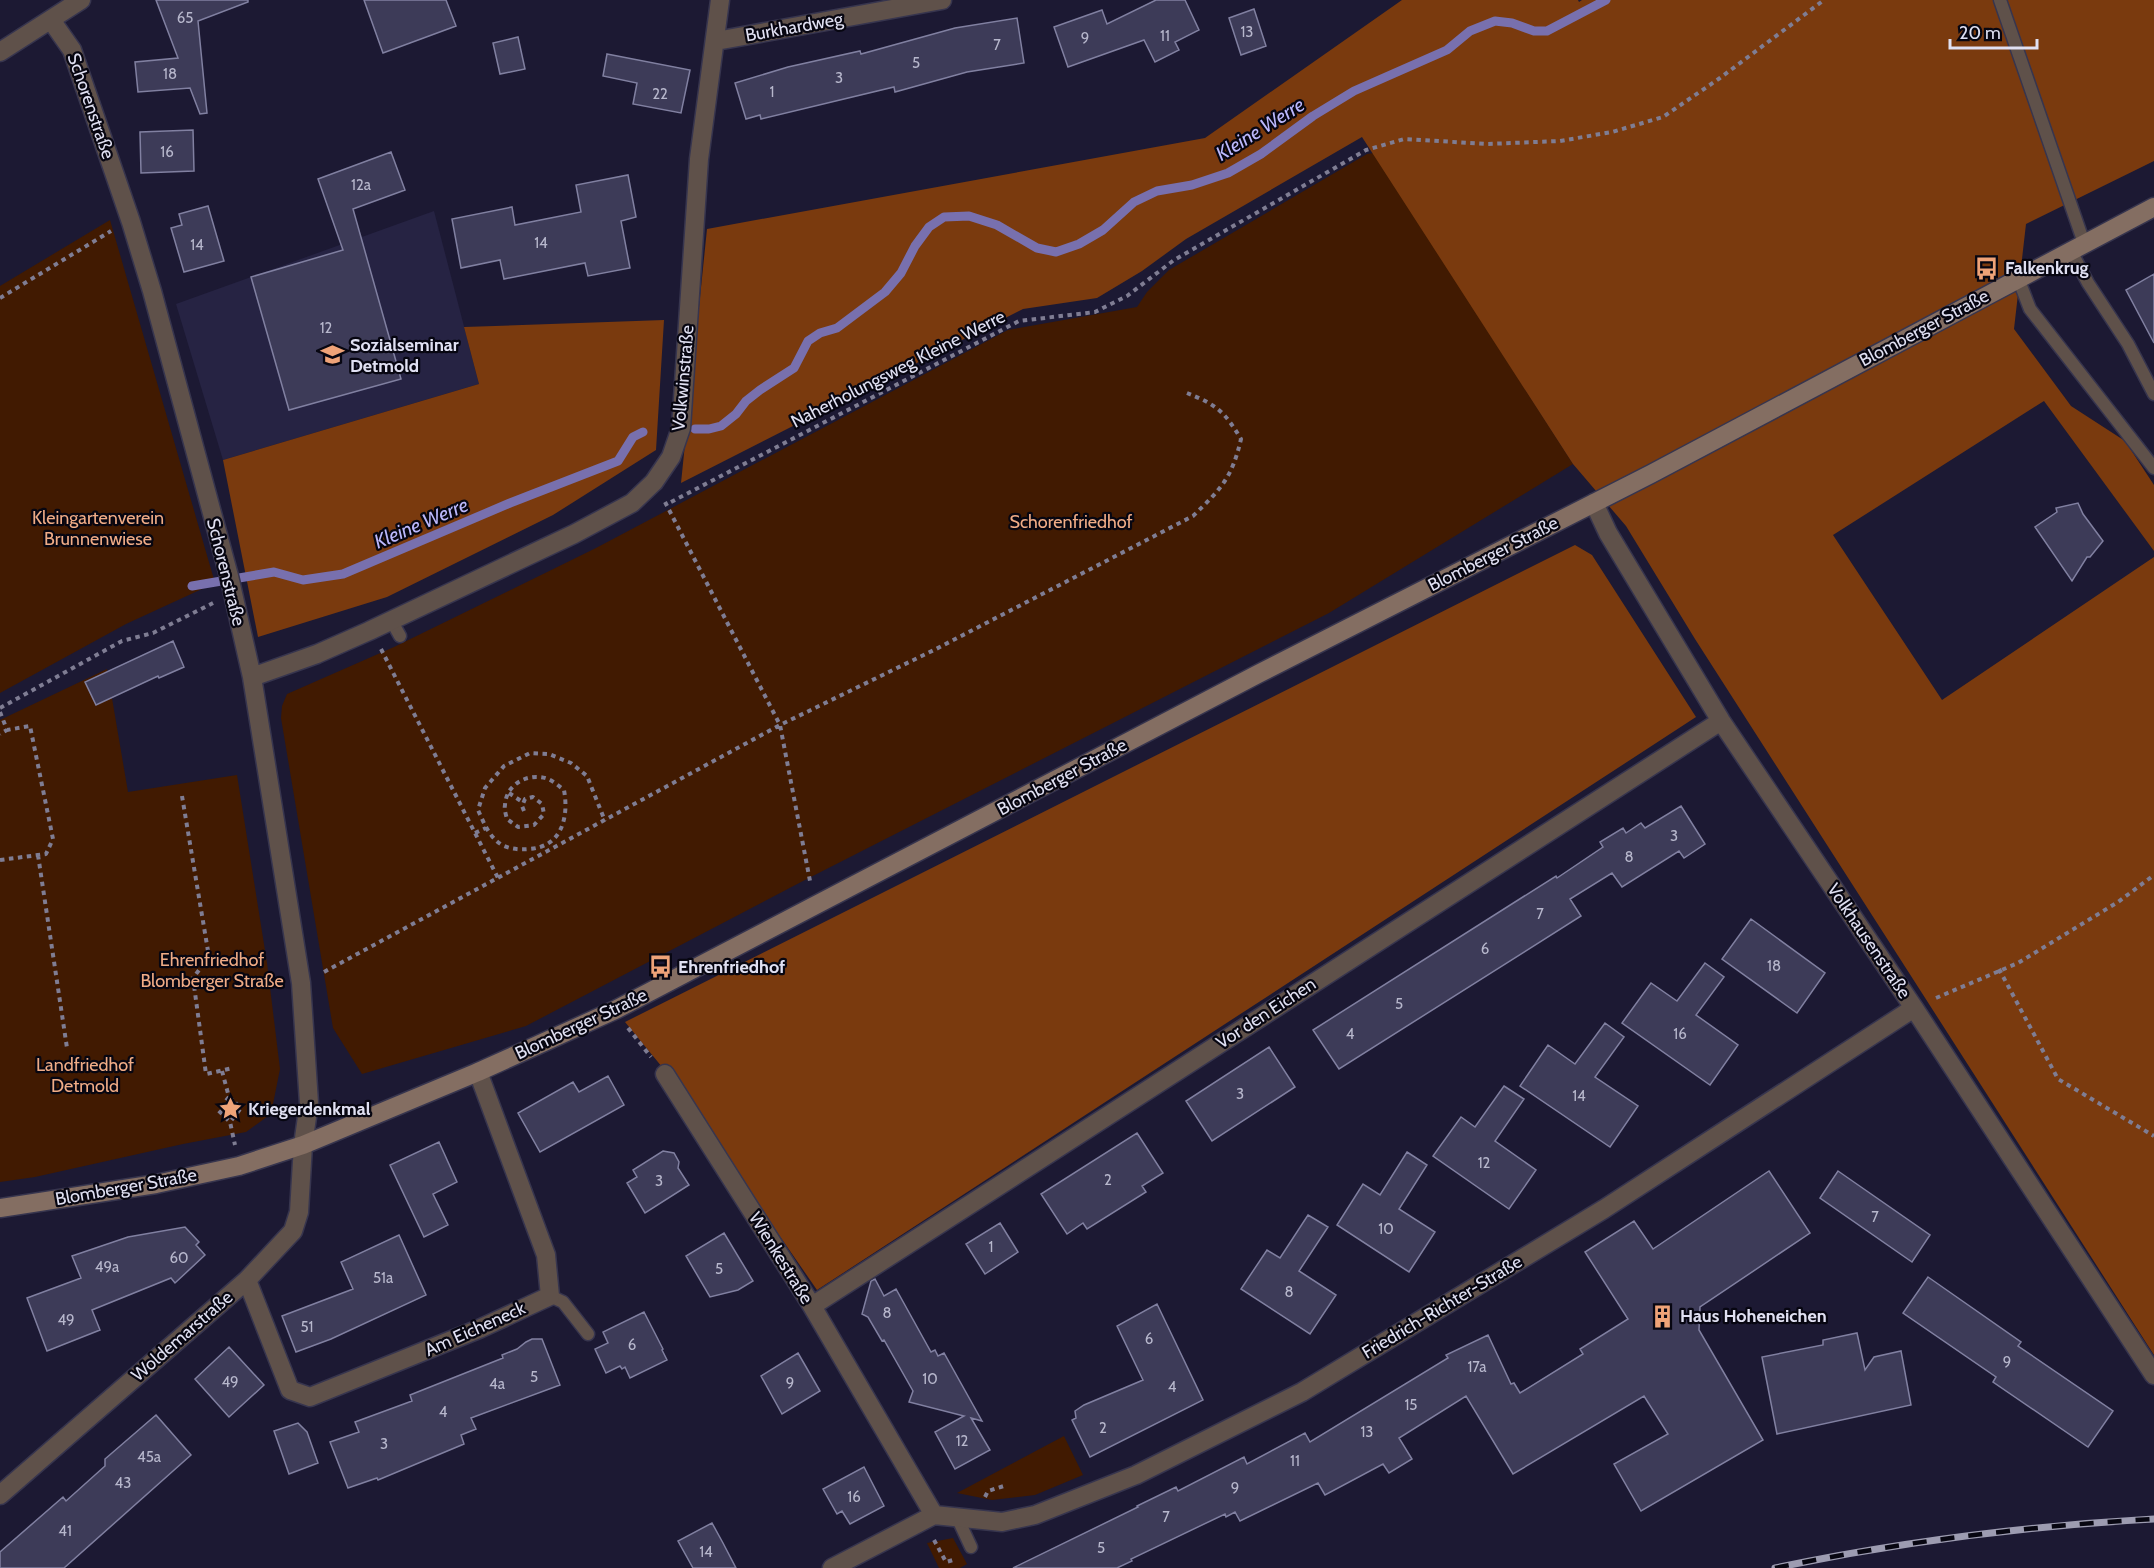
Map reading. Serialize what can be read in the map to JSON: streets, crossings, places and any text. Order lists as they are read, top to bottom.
{
  "streets": {
    "street": [
      "Burkhardweg",
      "Schorenstraße",
      "Blomberger Straße",
      "Volkwinstraße",
      "Volkhausenstraße",
      "Vor den Eichen",
      "Wienkestraße",
      "Friedrich-Richter-Straße",
      "Am Eicheneck",
      "Woldemarstraße"
    ],
    "path": ["Naherholungsweg Kleine Werre"]
  },
  "crossings": [
    ["Burkhardweg", "Volkwinstraße"],
    ["Schorenstraße", "Blomberger Straße"],
    ["Schorenstraße", "Volkwinstraße"],
    ["Schorenstraße", "Woldemarstraße"],
    ["Blomberger Straße", "Volkhausenstraße"],
    ["Blomberger Straße", "Woldemarstraße"],
    ["Volkhausenstraße", "Vor den Eichen"],
    ["Volkhausenstraße", "Friedrich-Richter-Straße"],
    ["Vor den Eichen", "Wienkestraße"],
    ["Wienkestraße", "Friedrich-Richter-Straße"],
    ["Am Eicheneck", "Woldemarstraße"]
  ],
  "water": ["Kleine Werre"],
  "parks": [
    "Kleingartenverein Brunnenwiese",
    "Schorenfriedhof",
    "Ehrenfriedhof Blomberger Straße",
    "Landfriedhof Detmold"
  ],
  "places": {
    "bus stop": ["Falkenkrug", "Ehrenfriedhof"],
    "school or university": ["Sozialseminar Detmold"],
    "place": ["Kriegerdenkmal"],
    "building": ["Haus Hoheneichen"]
  },
  "house_numbers": [
    "65",
    "13",
    "11",
    "9",
    "7",
    "5",
    "18",
    "3",
    "1",
    "22",
    "16",
    "12a",
    "14",
    "14",
    "12",
    "3",
    "8",
    "7",
    "6",
    "18",
    "5",
    "4",
    "16",
    "3",
    "14",
    "12",
    "2",
    "3",
    "7",
    "10",
    "1",
    "60",
    "49a",
    "5",
    "51a",
    "8",
    "8",
    "49",
    "51",
    "6",
    "6",
    "9",
    "17a",
    "5",
    "10",
    "49",
    "9",
    "4a",
    "4",
    "15",
    "4",
    "2",
    "13",
    "12",
    "3",
    "45a",
    "11",
    "43",
    "9",
    "16",
    "7",
    "41",
    "5",
    "14"
  ],
  "scale_bar": "20 m"
}
